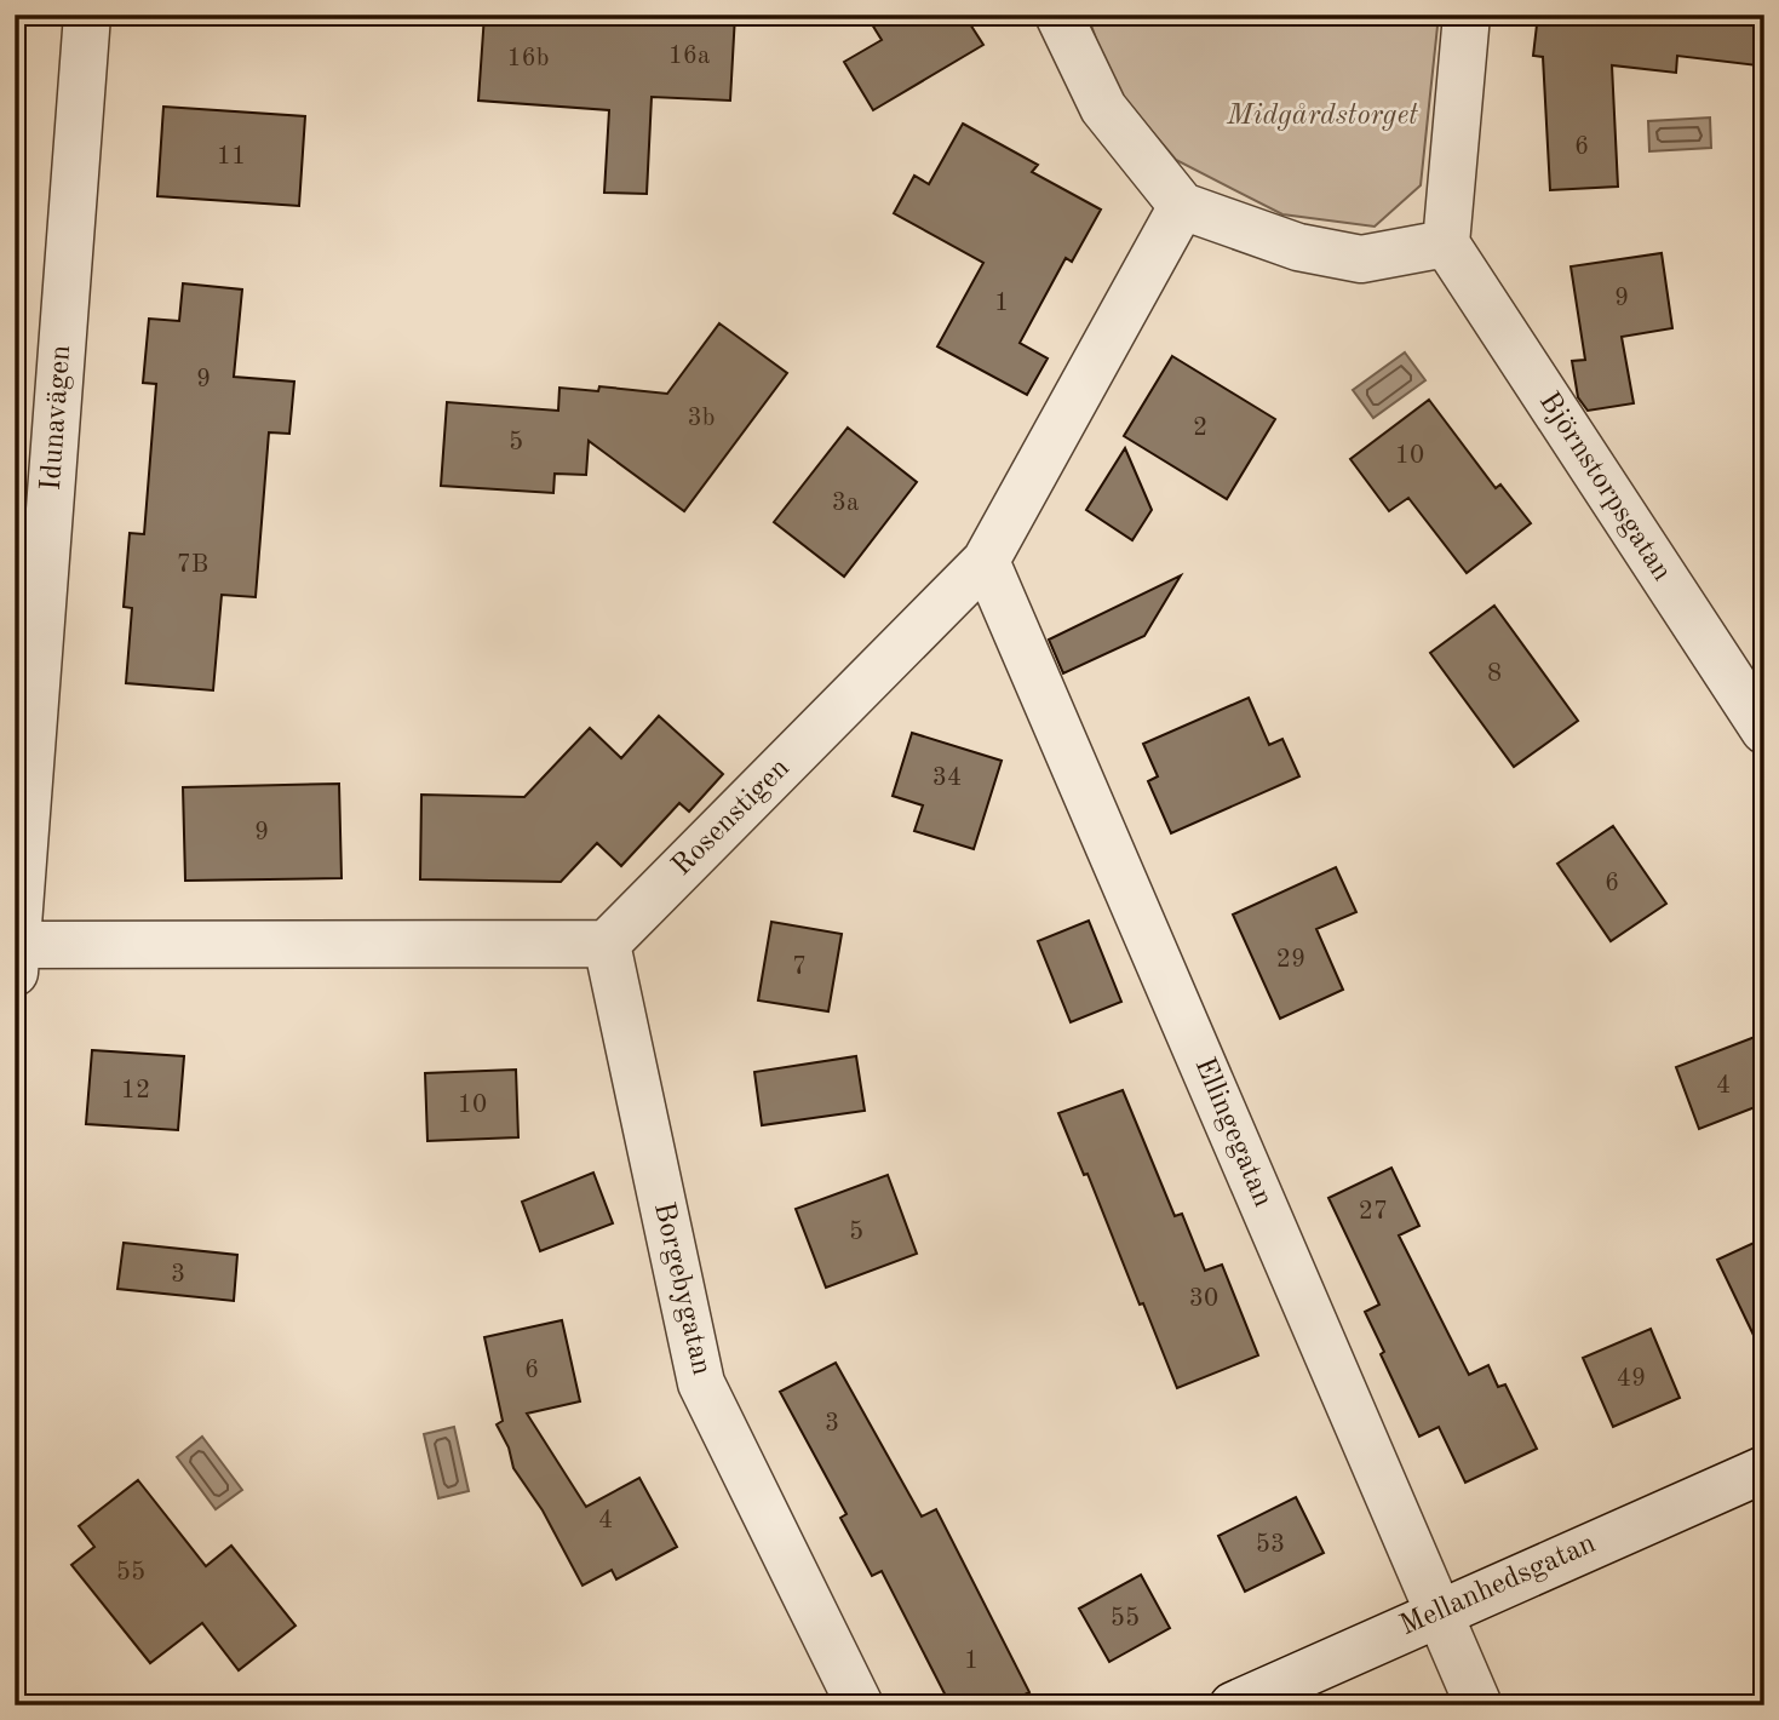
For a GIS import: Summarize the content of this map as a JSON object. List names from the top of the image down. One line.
{"streets":{"street":["Idunavägen","Björnstorpsgatan","Rosenstigen","Ellingegatan","Borgebygatan","Mellanhedsgatan"]},"crossings":[["Rosenstigen","Ellingegatan"],["Rosenstigen","Borgebygatan"],["Ellingegatan","Mellanhedsgatan"]],"parks":["Midgårdstorget"],"house_numbers":["16a","16b","6","11","9","1","9","3b","2","5","10","3a","7B","8","34","9","6","29","7","4","12","10","27","5","3","30","6","49","3","4","53","55","55","1"]}
